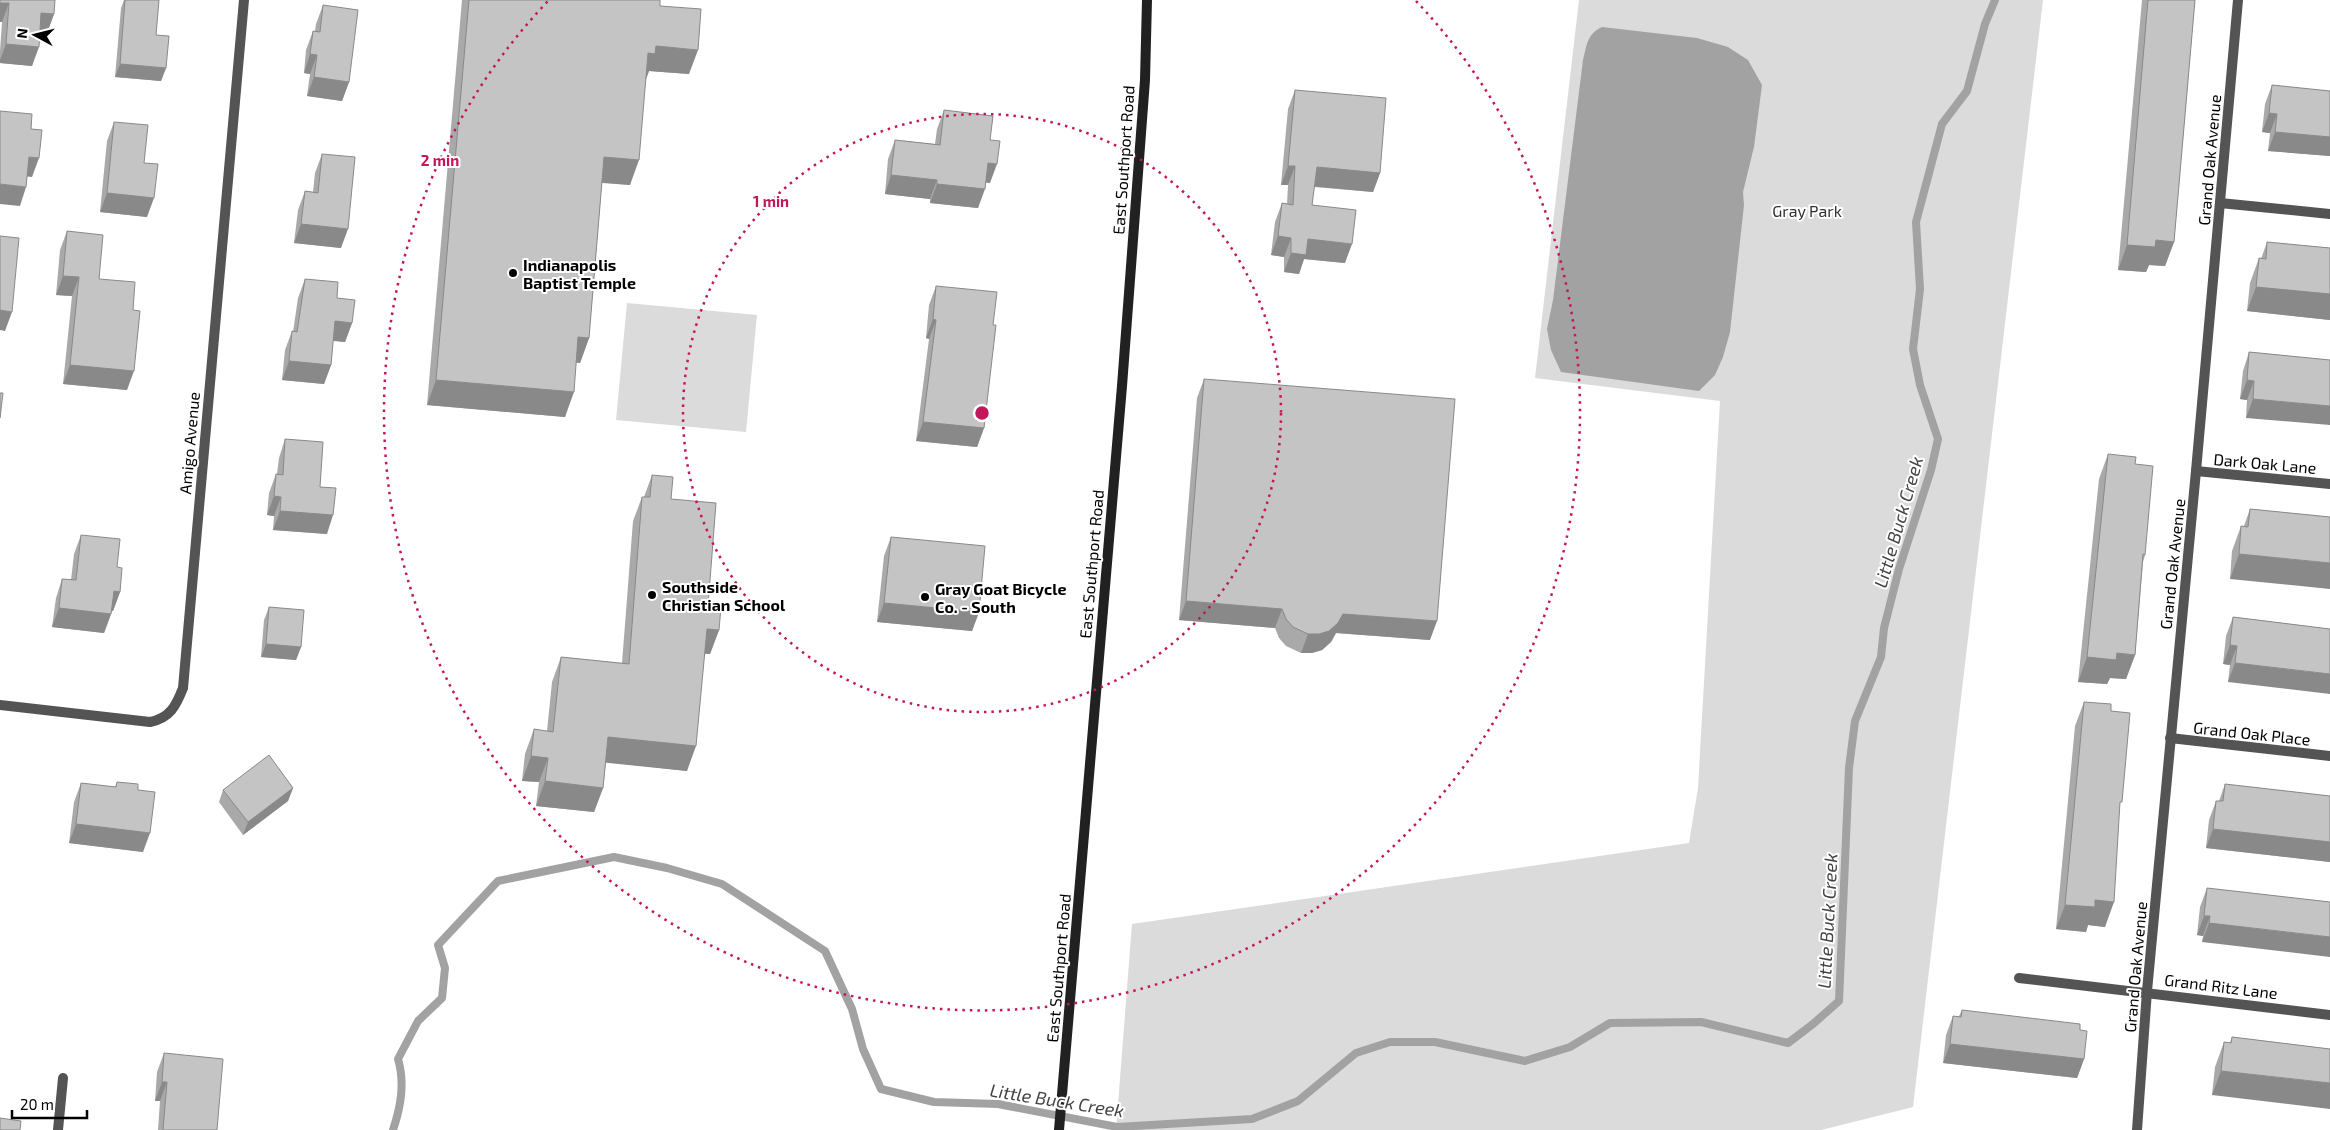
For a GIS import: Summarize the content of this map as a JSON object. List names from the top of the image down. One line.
{"streets":{"main road":["East Southport Road"],"street":["Grand Oak Avenue","Amigo Avenue","Dark Oak Lane","Grand Oak Place","Grand Ritz Lane"]},"crossings":[["Grand Oak Avenue","Dark Oak Lane"],["Grand Oak Avenue","Grand Oak Place"],["Grand Oak Avenue","Grand Ritz Lane"]],"water":["Little Buck Creek"],"parks":["Gray Park"],"places":["Indianapolis Baptist Temple","Southside Christian School","Gray Goat Bicycle Co. - South"],"scale_bar":"20 m","north":"left","rings":["2 min","1 min"]}
